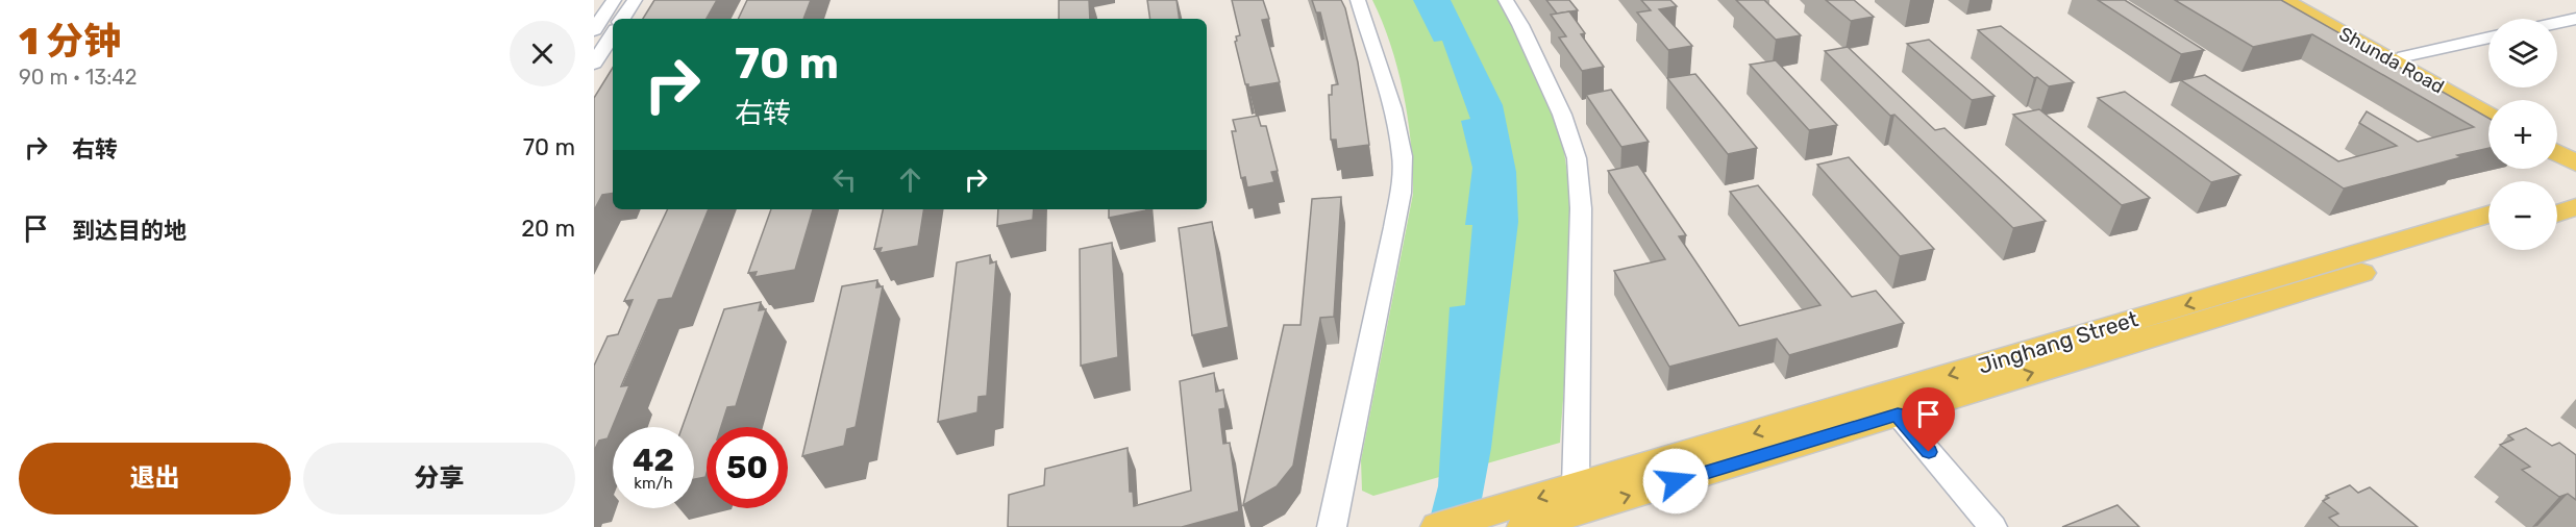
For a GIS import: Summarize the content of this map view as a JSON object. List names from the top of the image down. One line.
{"streets":{"main road":["Shunda Road","Jinghang Street"]},"page":{"heading":["1 分钟","90 m · 13:42"],"map_buttons":["+","−"],"turn":["70 m","右转"],"list":[{"name":"右转","value":"70 m"},{"name":"到达目的地","value":"20 m"}],"speed":"42 km/h","limit":"50","buttons":["退出","分享"]}}
